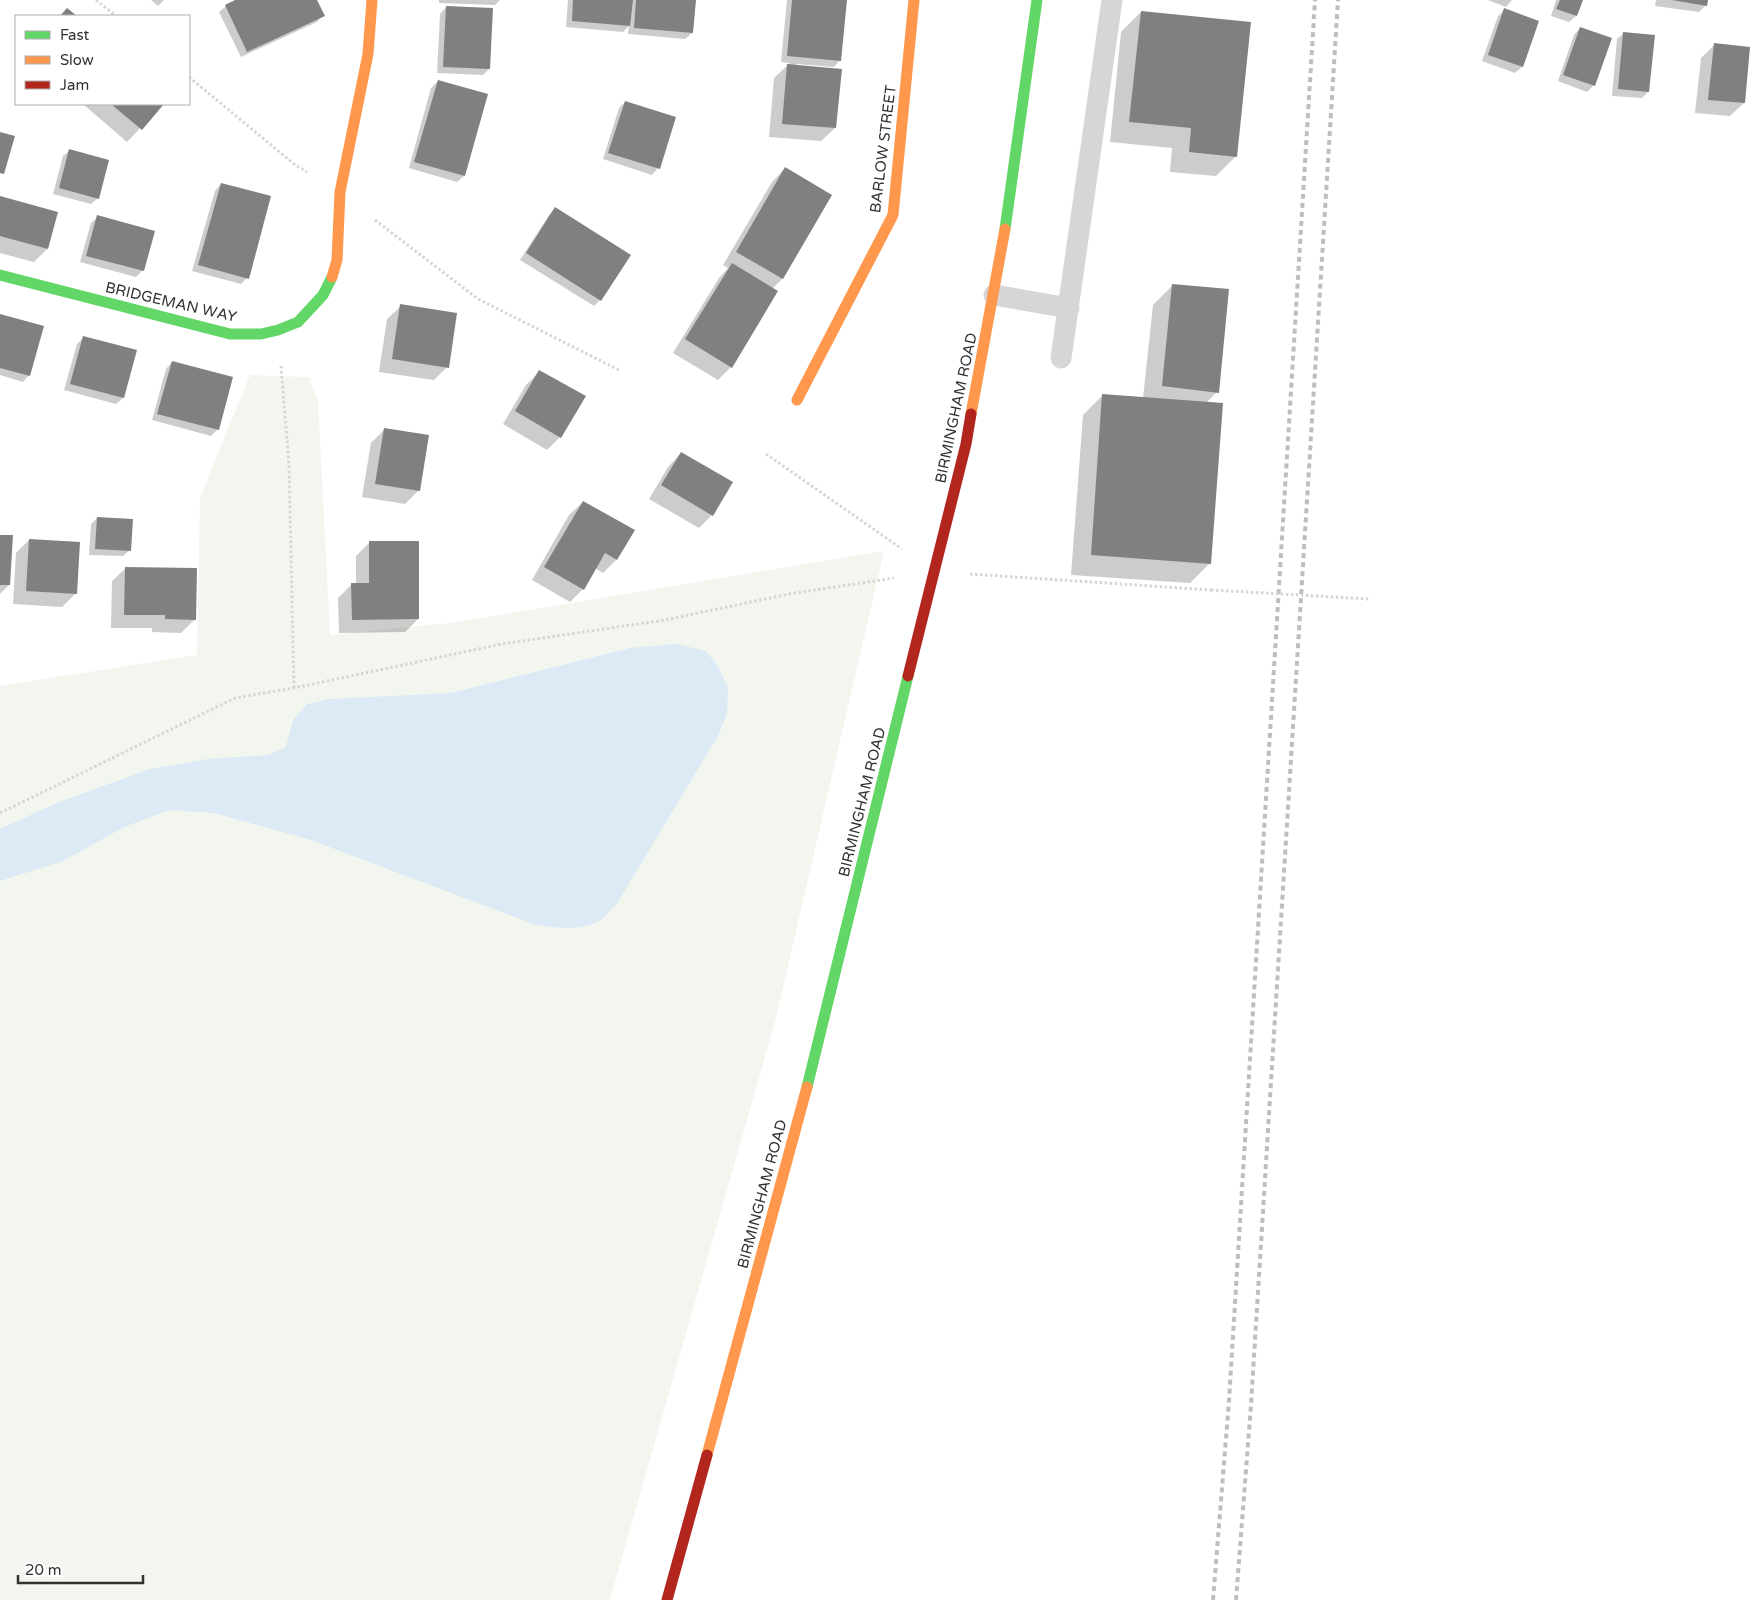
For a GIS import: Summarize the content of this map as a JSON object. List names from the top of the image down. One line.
{"streets":{"main road":["BARLOW STREET","BRIDGEMAN WAY","BIRMINGHAM ROAD"]},"legend":["Fast","Slow","Jam"],"scale_bar":"20 m"}
